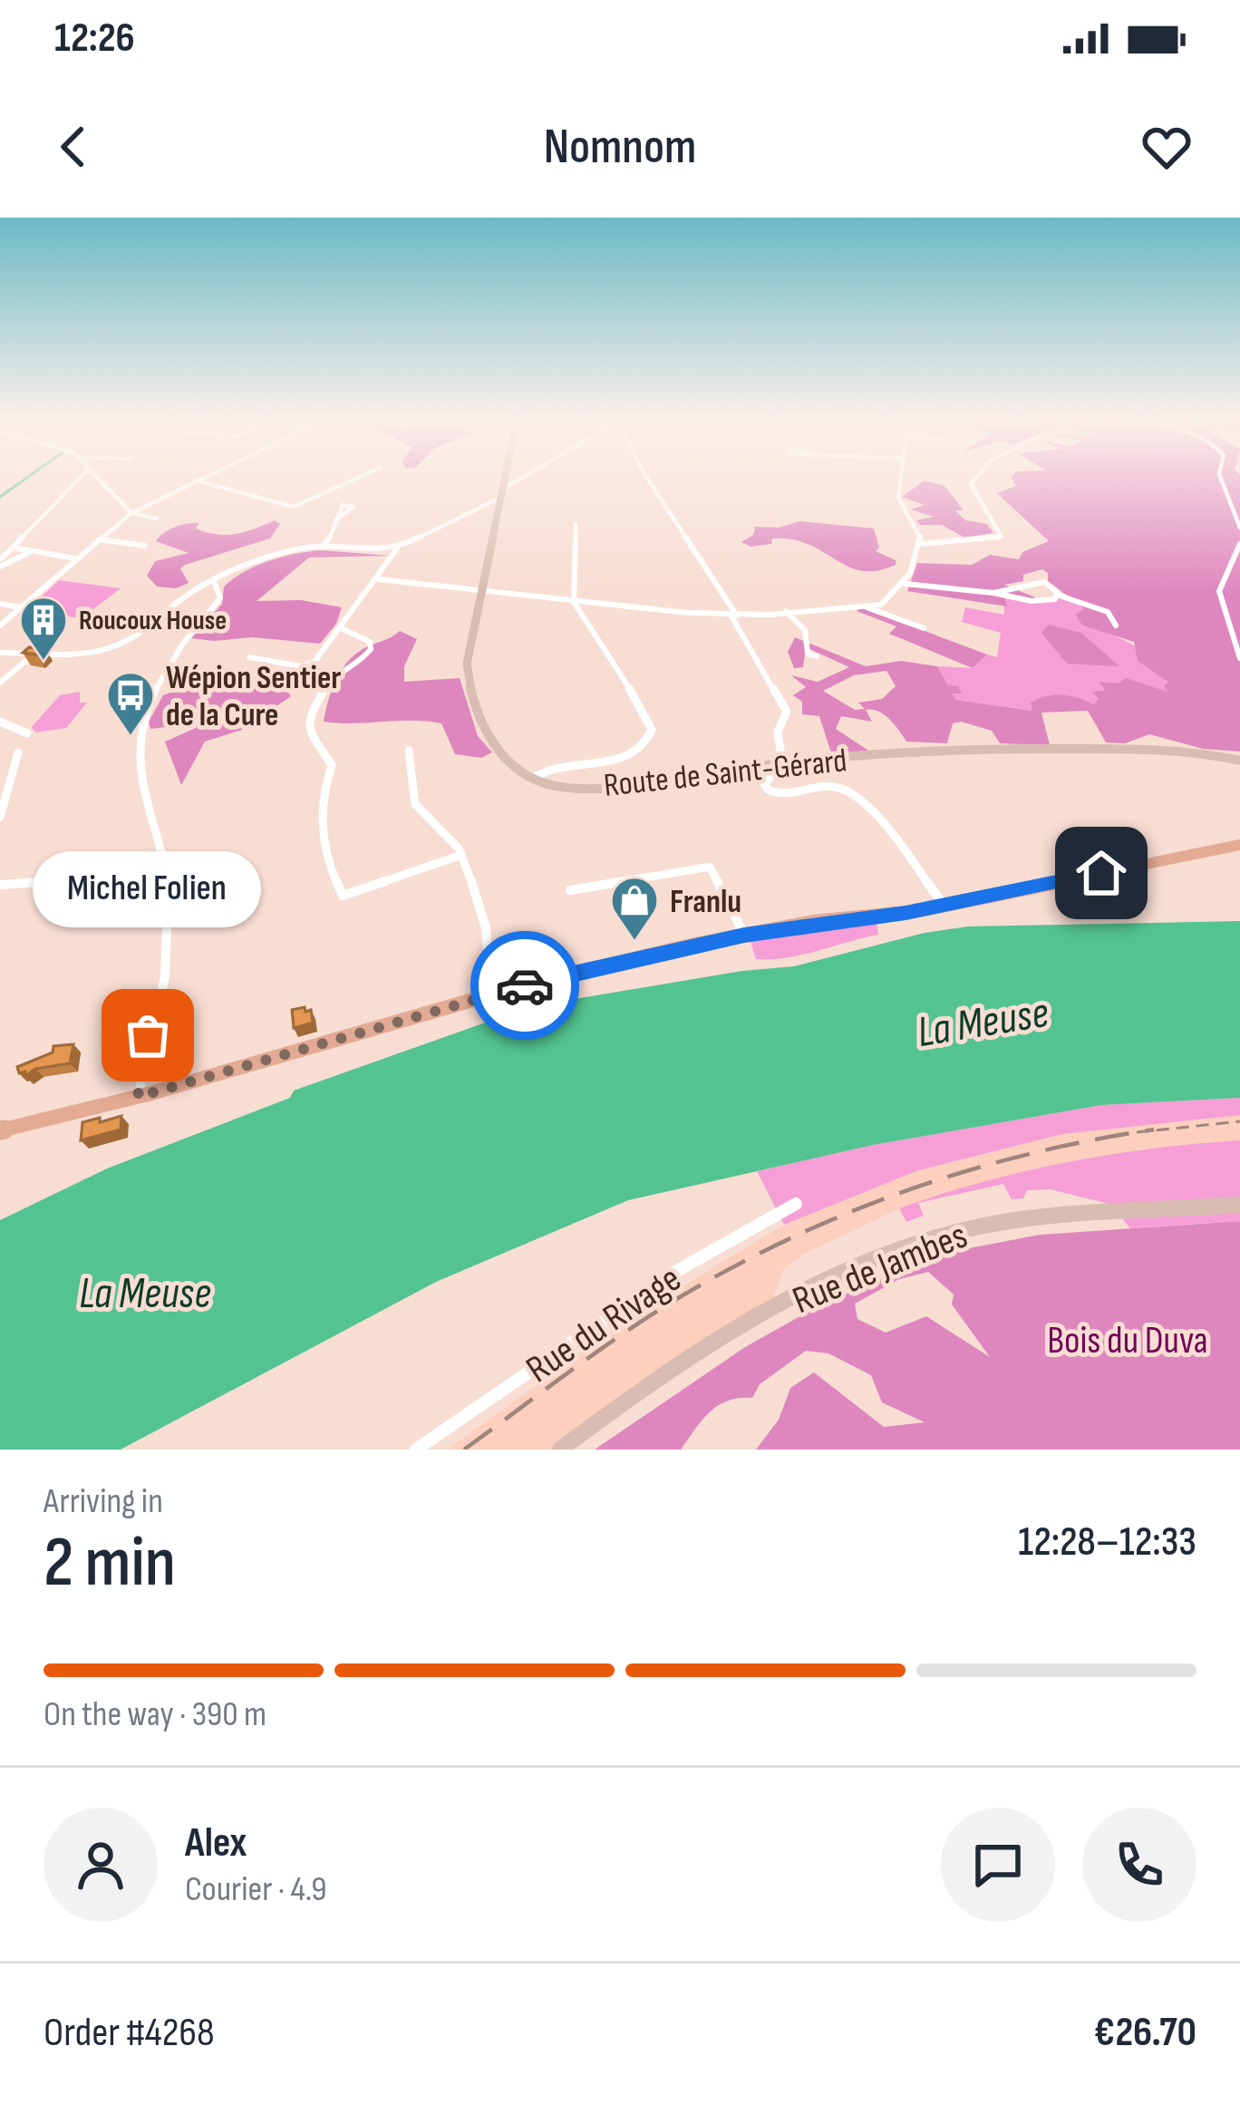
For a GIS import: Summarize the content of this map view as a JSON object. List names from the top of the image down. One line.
{"streets":{"main road":["Route de Saint-Gérard","Rue de Jambes"],"street":["Rue du Rivage"]},"water":["La Meuse"],"parks":["Bois du Duva"],"places":{"building":["Roucoux House"],"bus stop":["Wépion Sentier de la Cure"],"shop":["Franlu"],"other":["Michel Folien"]},"page":{"status":"12:26","header":"Nomnom","bubble":"Michel Folien","heading":["2 min","Arriving in","12:28–12:33"],"panel":["Alex","Courier · 4.9","Order #4268","€26.70"],"bar":"On the way · 390 m"}}
